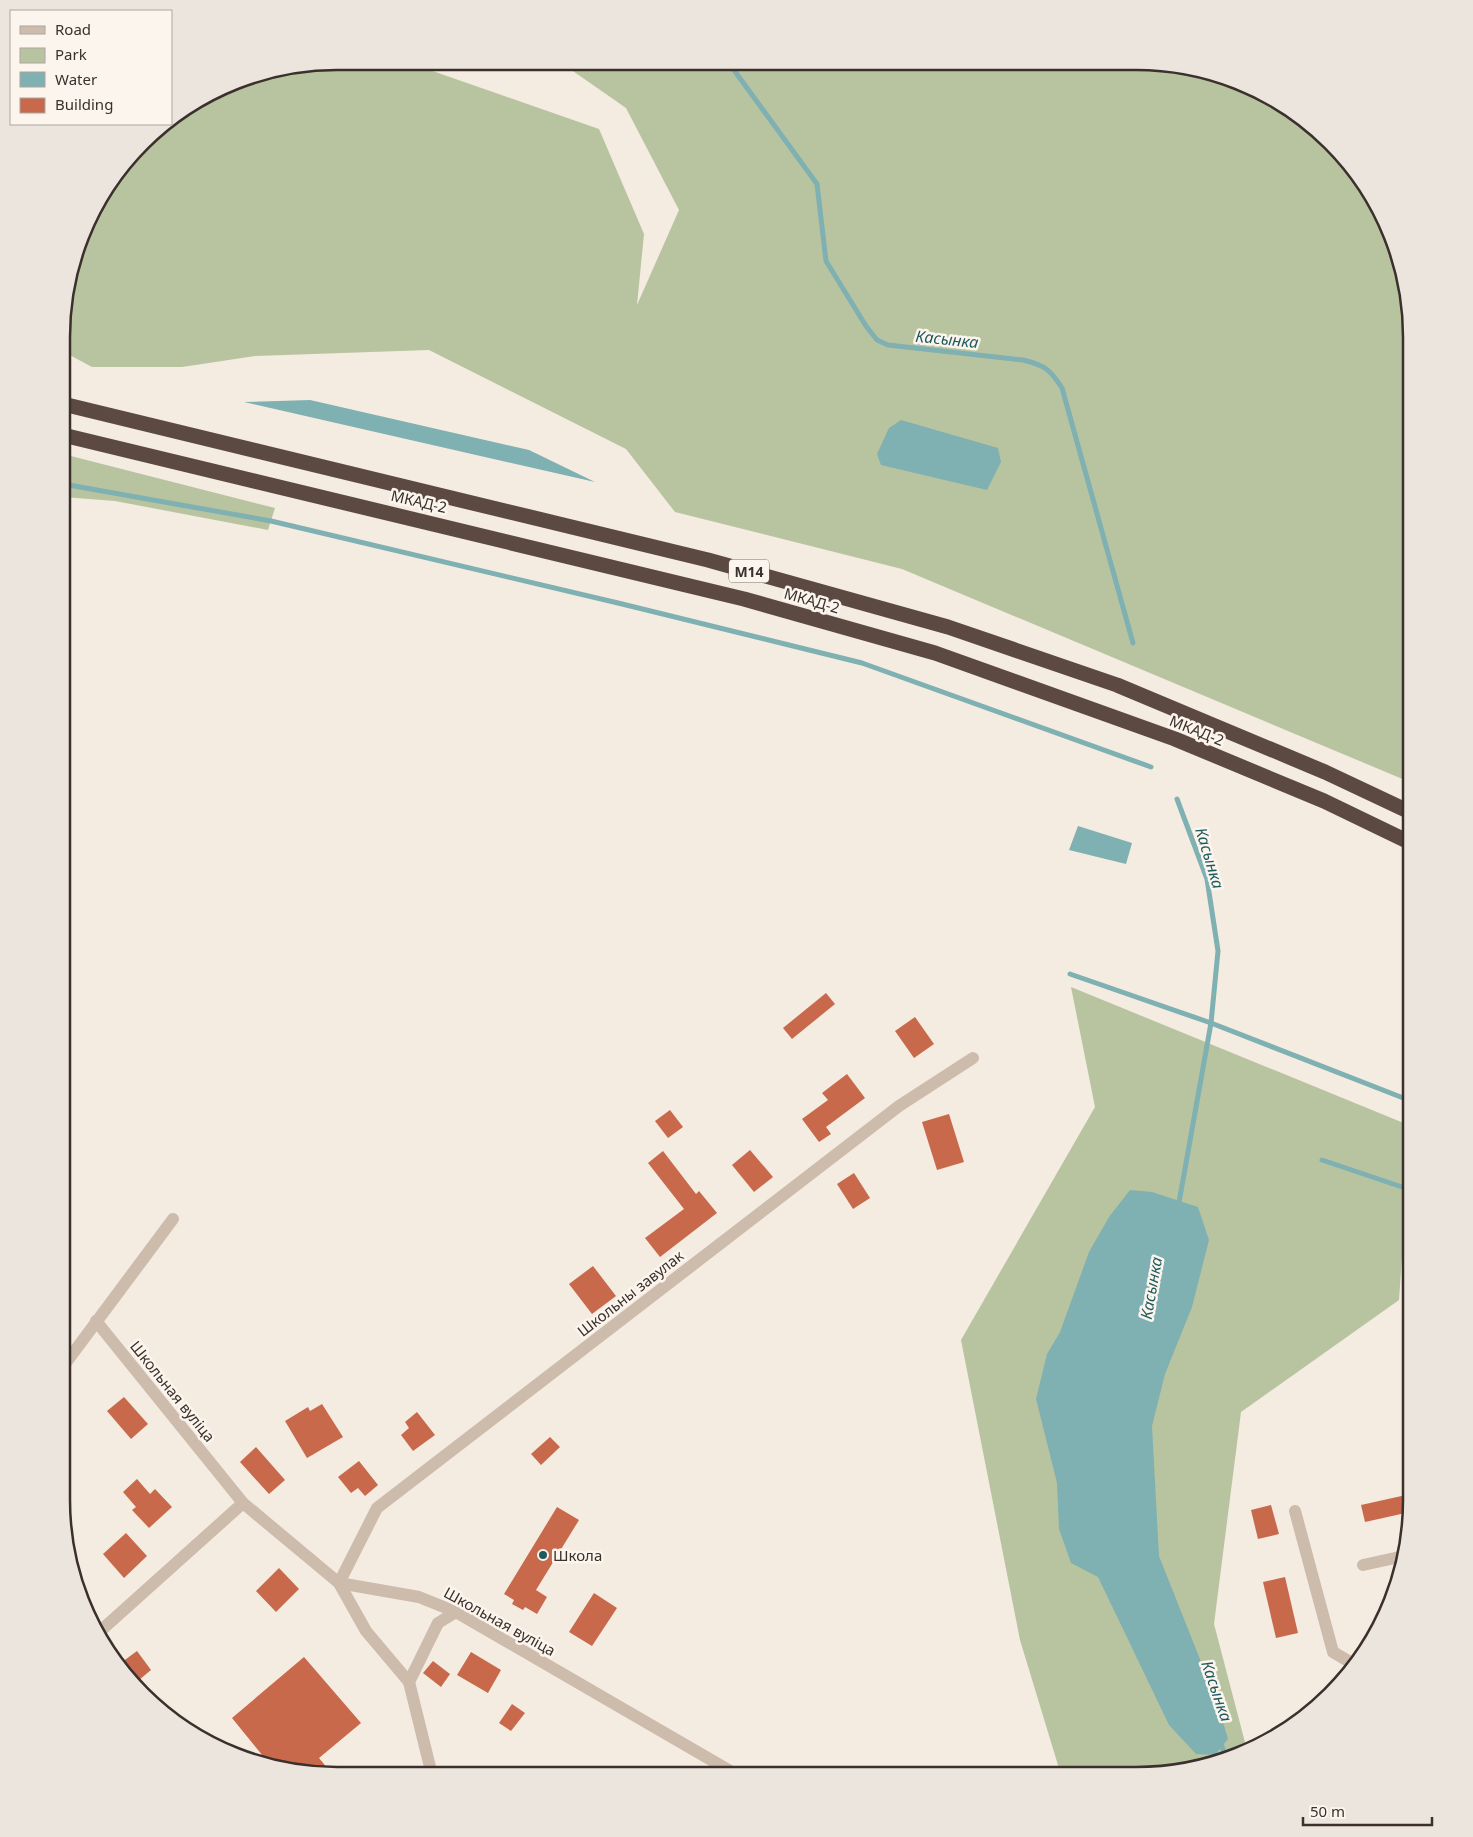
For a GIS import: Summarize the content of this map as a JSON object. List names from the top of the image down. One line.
{"streets":{"highway":["МКАД-2","М14"],"street":["Школьны завулак","Школьная вуліца"]},"crossings":[["Школьны завулак","Школьная вуліца"]],"water":["Касынка"],"places":["Школа"],"legend":["Road","Park","Water","Building"],"scale_bar":"50 m"}
